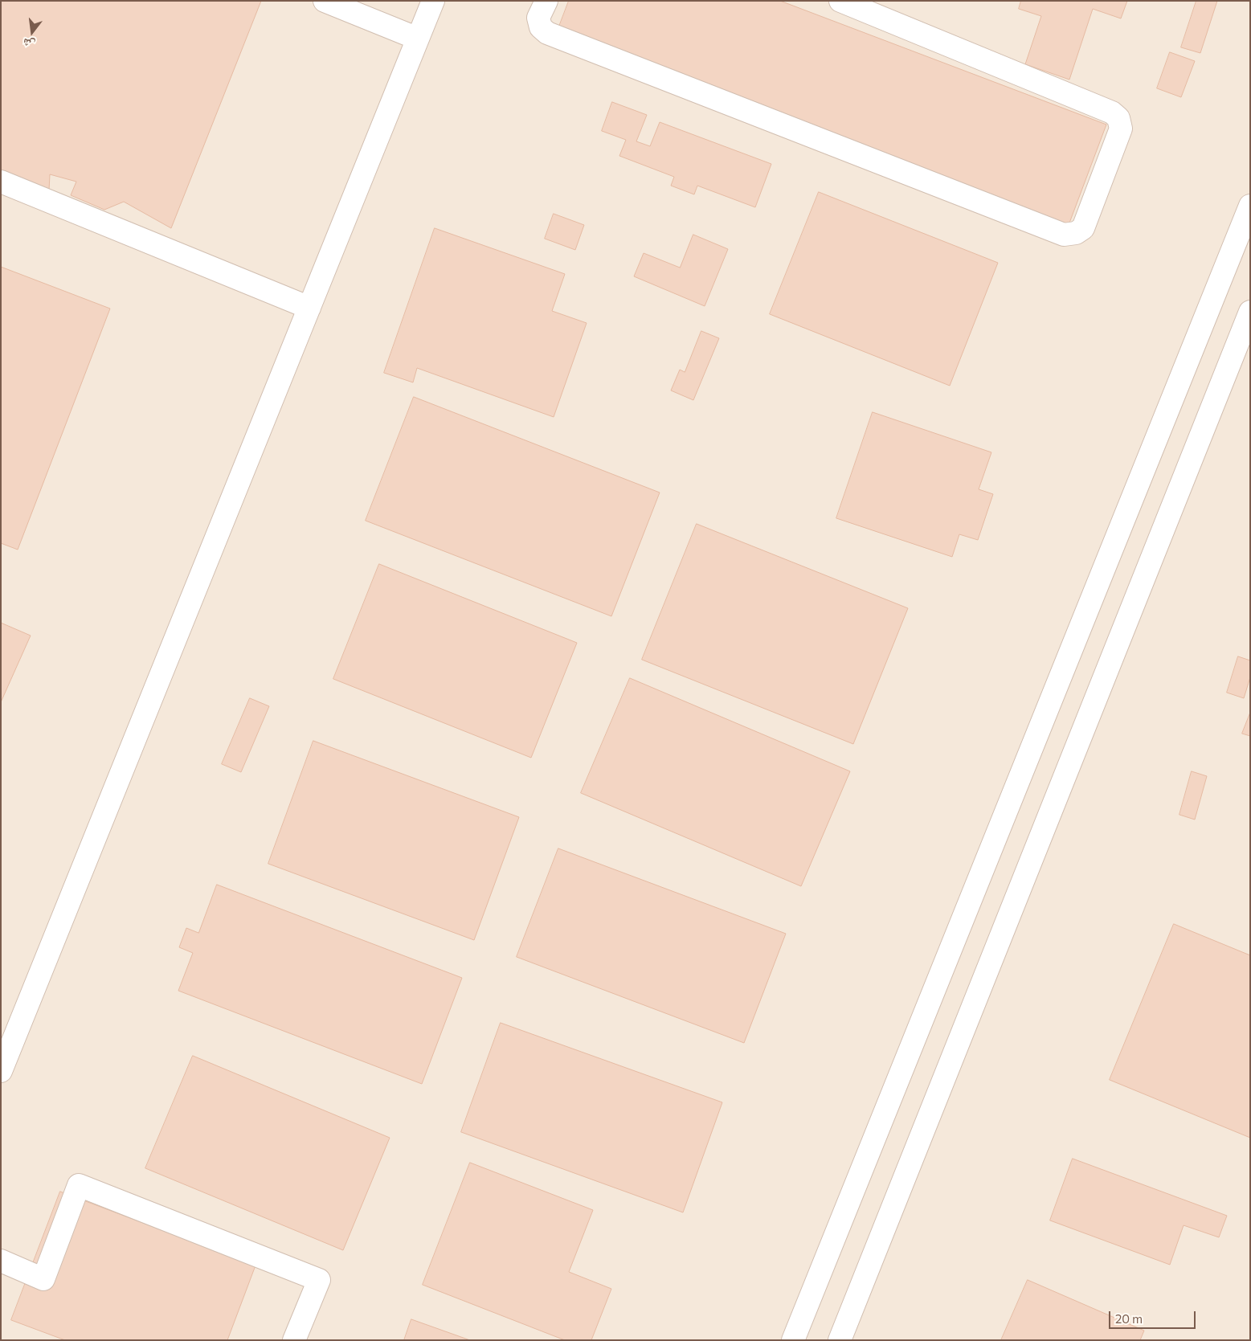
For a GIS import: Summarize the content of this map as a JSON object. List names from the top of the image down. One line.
{"scale_bar":"20 m","north":"bottom"}
